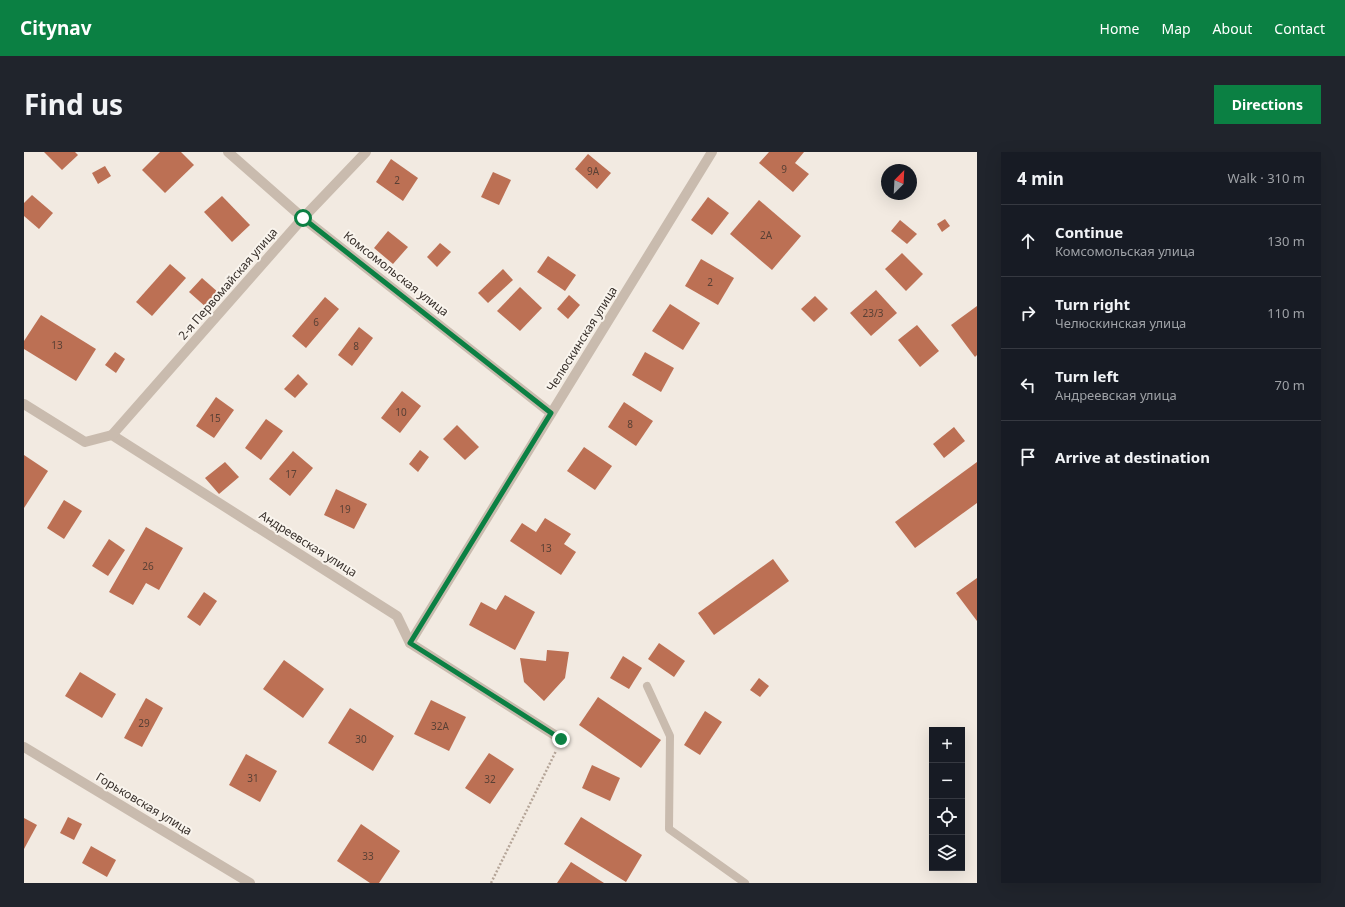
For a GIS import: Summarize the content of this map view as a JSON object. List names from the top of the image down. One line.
{"streets":{"street":["Комсомольская улица","2-я Первомайская улица","Челюскинская улица","Андреевская улица","Горьковская улица"]},"crossings":[["Комсомольская улица","2-я Первомайская улица"],["Комсомольская улица","Челюскинская улица"],["2-я Первомайская улица","Андреевская улица"],["Челюскинская улица","Андреевская улица"]],"house_numbers":["9","9А","2","2А","2","23/3","6","13","8","10","15","8","17","19","13","26","29","32А","30","31","32","33"],"north":"top right","page":{"header":"Citynav","nav":["Home","Map","About","Contact"],"title":"Find us","buttons":"Directions","heading":["4 min","Walk · 310 m"],"list":[["Continue","Комсомольская улица","130 m"],["Turn right","Челюскинская улица","110 m"],["Turn left","Андреевская улица","70 m"],"Arrive at destination"],"map_buttons":["+","−"]}}
